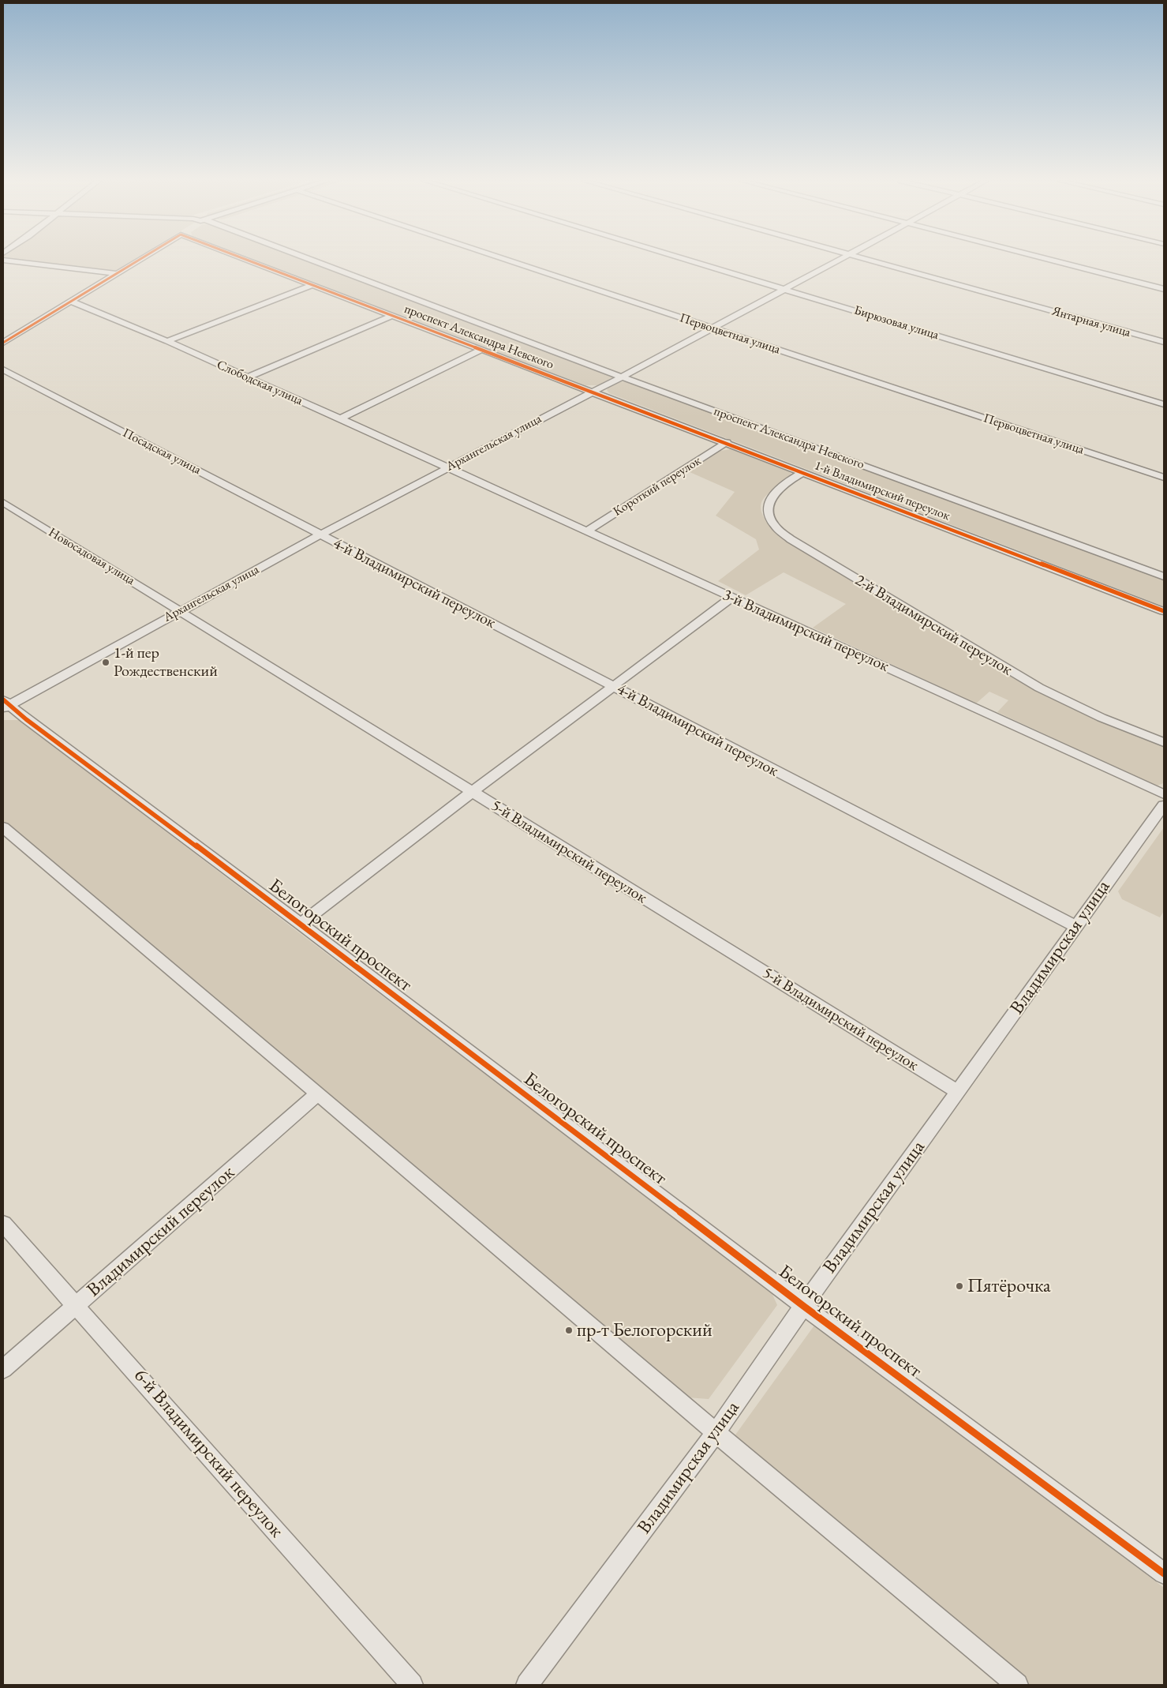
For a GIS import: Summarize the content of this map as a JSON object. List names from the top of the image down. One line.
{"streets":{"street":["Янтарная улица","Бирюзовая улица","Первоцветная улица","проспект Александра Невского","Слободская улица","Архангельская улица","Посадская улица","Короткий переулок","1-й Владимирский переулок","Новосадовая улица","4-й Владимирский переулок","2-й Владимирский переулок","3-й Владимирский переулок","5-й Владимирский переулок","Белогорский проспект","Владимирская улица","Владимирский переулок","6-й Владимирский переулок"]},"crossings":[["Бирюзовая улица","Архангельская улица"],["Первоцветная улица","Архангельская улица"],["проспект Александра Невского","Архангельская улица"],["проспект Александра Невского","1-й Владимирский переулок"],["Слободская улица","Архангельская улица"],["Слободская улица","3-й Владимирский переулок"],["Архангельская улица","Посадская улица"],["Архангельская улица","1-й Владимирский переулок"],["Архангельская улица","Новосадовая улица"],["Архангельская улица","4-й Владимирский переулок"],["Архангельская улица","3-й Владимирский переулок"],["Архангельская улица","5-й Владимирский переулок"],["Архангельская улица","Белогорский проспект"],["Посадская улица","4-й Владимирский переулок"],["Короткий переулок","1-й Владимирский переулок"],["Короткий переулок","3-й Владимирский переулок"],["1-й Владимирский переулок","2-й Владимирский переулок"],["Новосадовая улица","5-й Владимирский переулок"],["4-й Владимирский переулок","Владимирская улица"],["5-й Владимирский переулок","Владимирская улица"],["Белогорский проспект","Владимирская улица"],["Владимирский переулок","6-й Владимирский переулок"]],"places":["1-й пер Рождественский","Пятёрочка","пр-т Белогорский"]}
